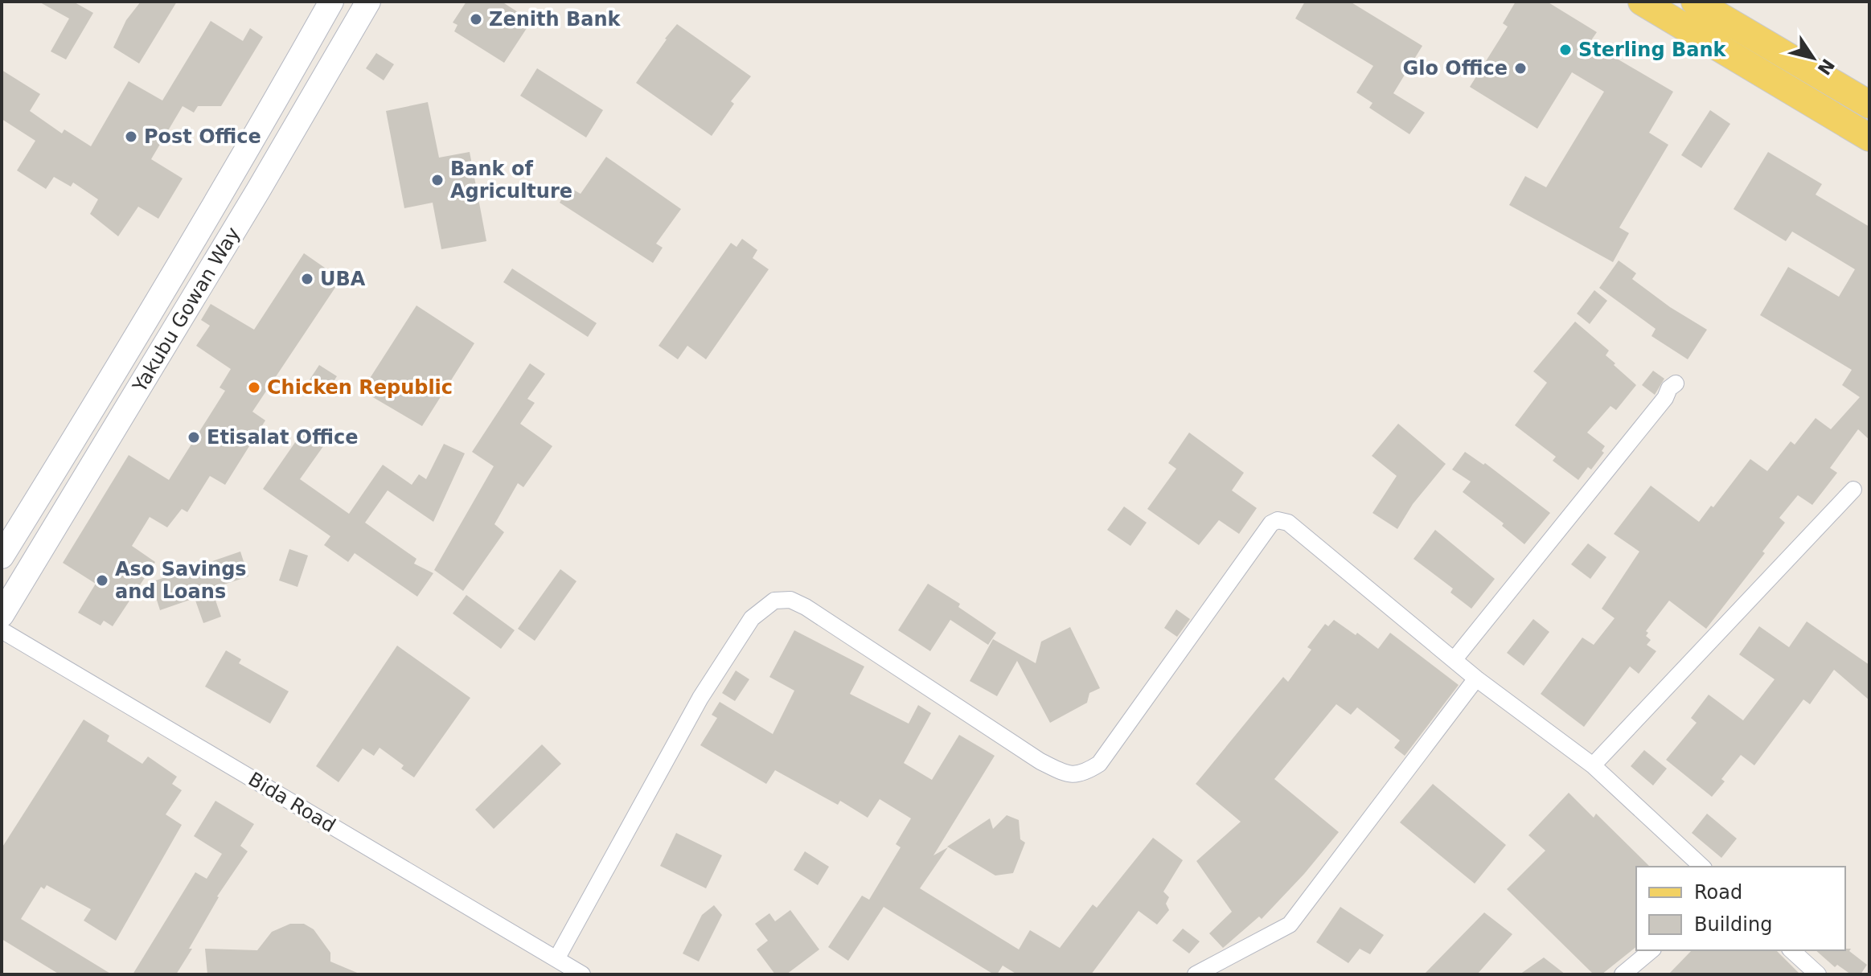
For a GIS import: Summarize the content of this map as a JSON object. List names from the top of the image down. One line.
{"streets":{"street":["Yakubu Gowan Way","Bida Road"]},"places":["Zenith Bank","Sterling Bank","Glo Office","Post Office","Bank of Agriculture","UBA","Chicken Republic","Etisalat Office","Aso Savings and Loans"],"legend":["Road","Building"],"north":"bottom right"}
